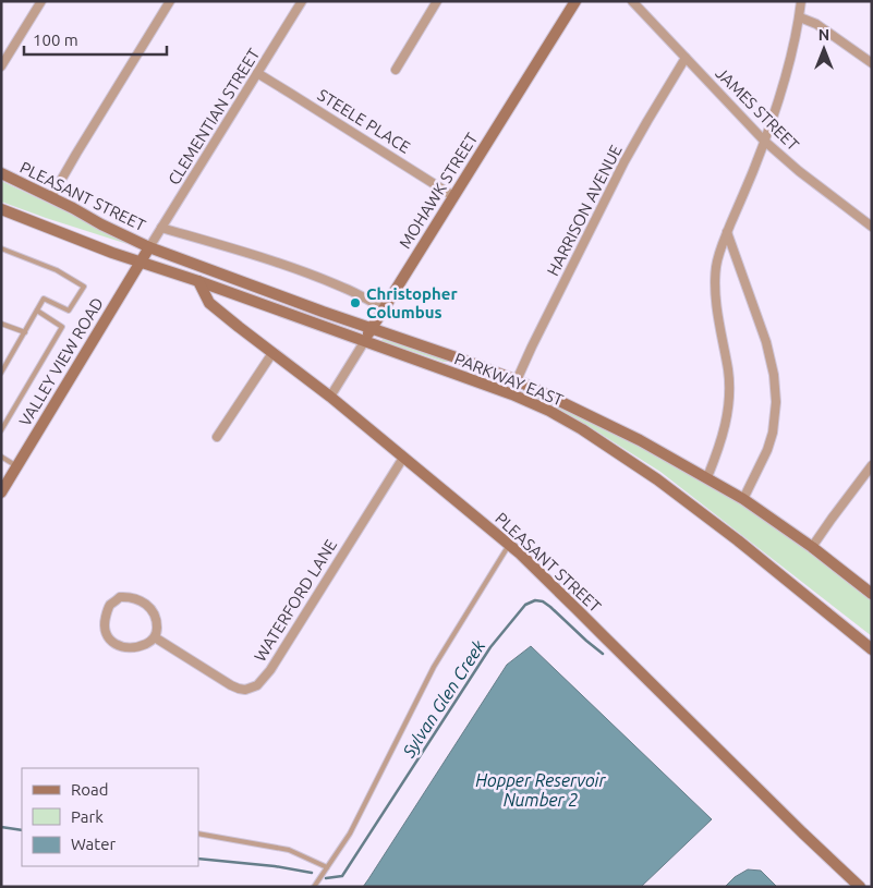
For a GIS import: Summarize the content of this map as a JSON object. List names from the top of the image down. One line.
{"streets":{"street":["JAMES STREET","CLEMENTIAN STREET","STEELE PLACE","MOHAWK STREET","PLEASANT STREET","HARRISON AVENUE","VALLEY VIEW ROAD","PARKWAY EAST","WATERFORD LANE"]},"crossings":[["JAMES STREET","HARRISON AVENUE"],["CLEMENTIAN STREET","STEELE PLACE"],["CLEMENTIAN STREET","PLEASANT STREET"],["CLEMENTIAN STREET","VALLEY VIEW ROAD"],["CLEMENTIAN STREET","PARKWAY EAST"],["STEELE PLACE","MOHAWK STREET"],["MOHAWK STREET","PLEASANT STREET"],["MOHAWK STREET","PARKWAY EAST"],["PLEASANT STREET","VALLEY VIEW ROAD"],["PLEASANT STREET","PARKWAY EAST"],["PLEASANT STREET","WATERFORD LANE"],["HARRISON AVENUE","PARKWAY EAST"],["VALLEY VIEW ROAD","PARKWAY EAST"]],"water":["Sylvan Glen Creek","Hopper Reservoir Number 2"],"places":["Christopher Columbus"],"legend":["Road","Park","Water"],"scale_bar":"100 m","north":"top"}
